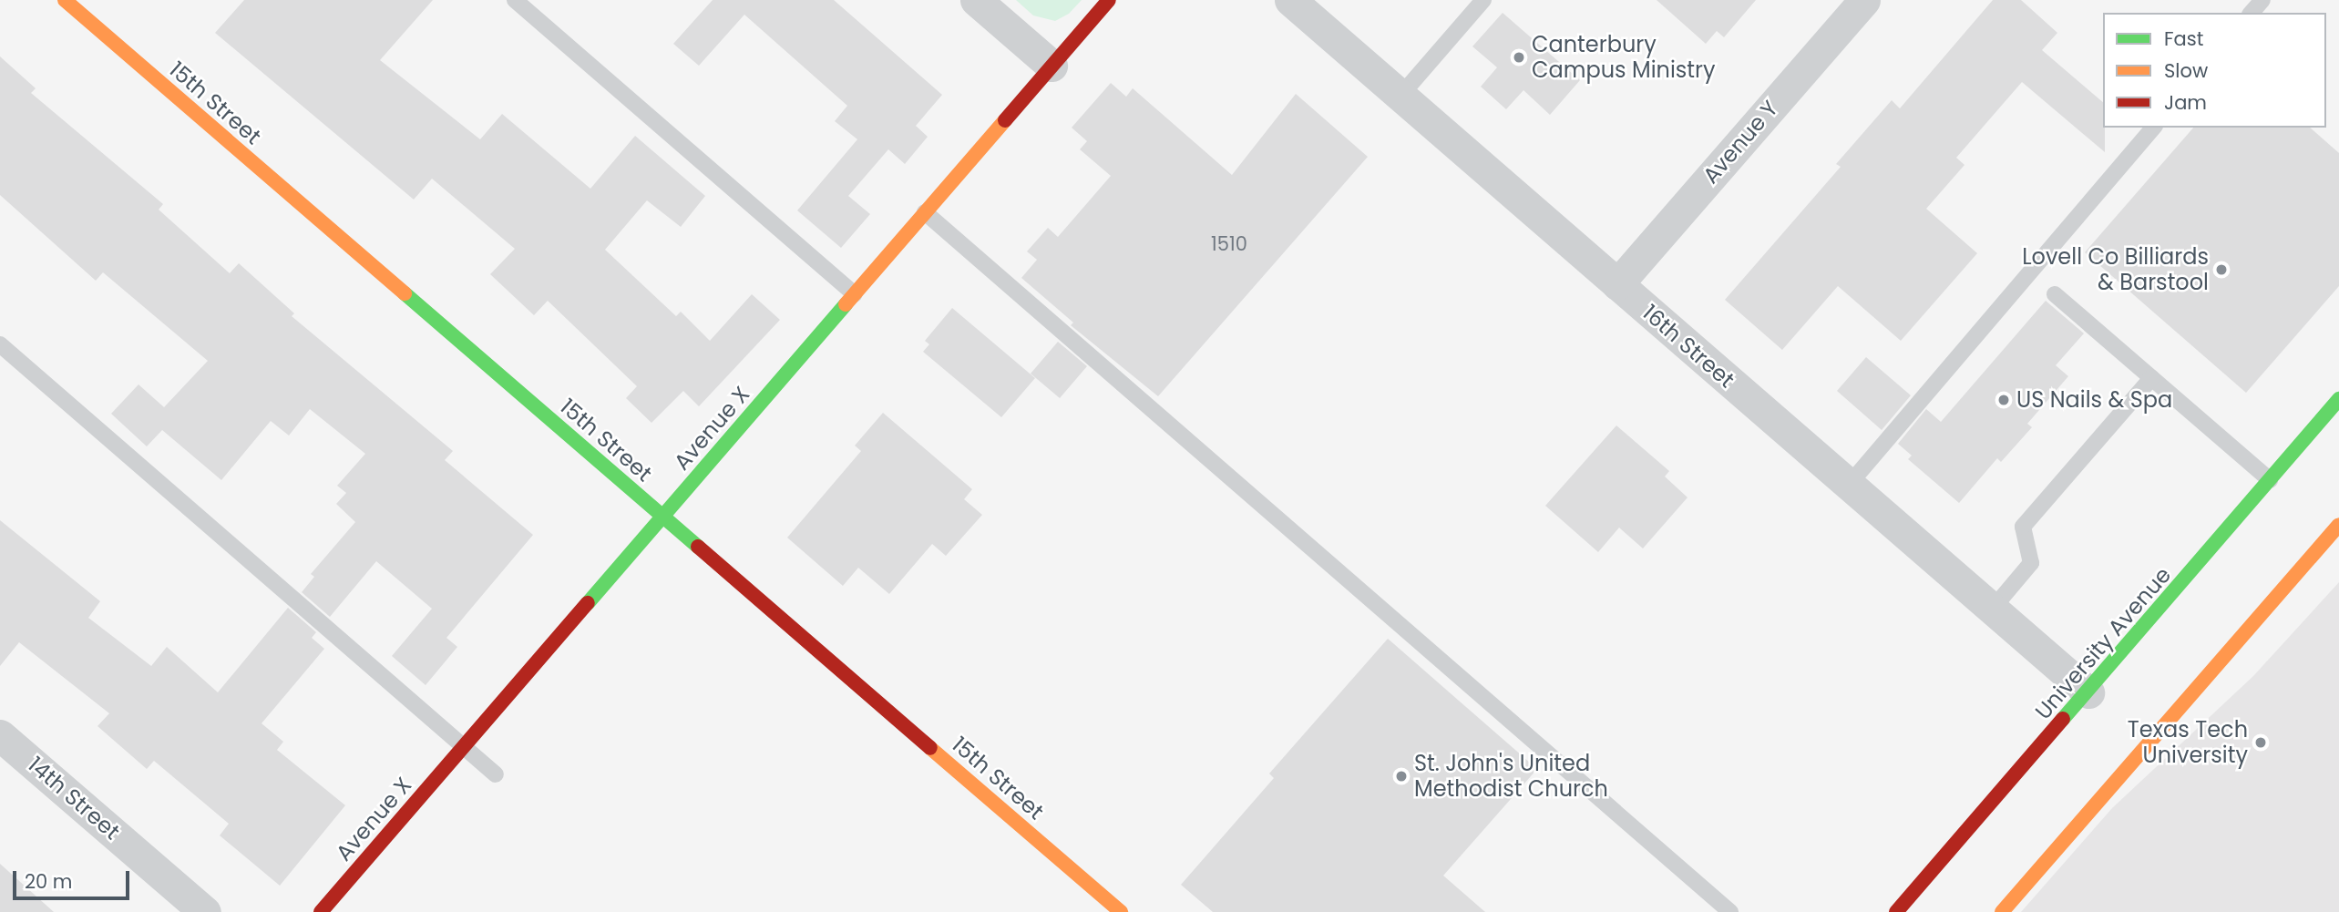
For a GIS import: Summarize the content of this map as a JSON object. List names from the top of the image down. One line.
{"streets":{"street":["15th Street","Avenue Y","16th Street","Avenue X","University Avenue","14th Street"]},"crossings":[["15th Street","Avenue X"],["Avenue Y","16th Street"],["16th Street","University Avenue"]],"places":["Canterbury Campus Ministry","Lovell Co Billiards & Barstool","US Nails & Spa","Texas Tech University","St. John's United Methodist Church"],"house_numbers":["1510"],"legend":["Fast","Slow","Jam"],"scale_bar":"20 m"}
